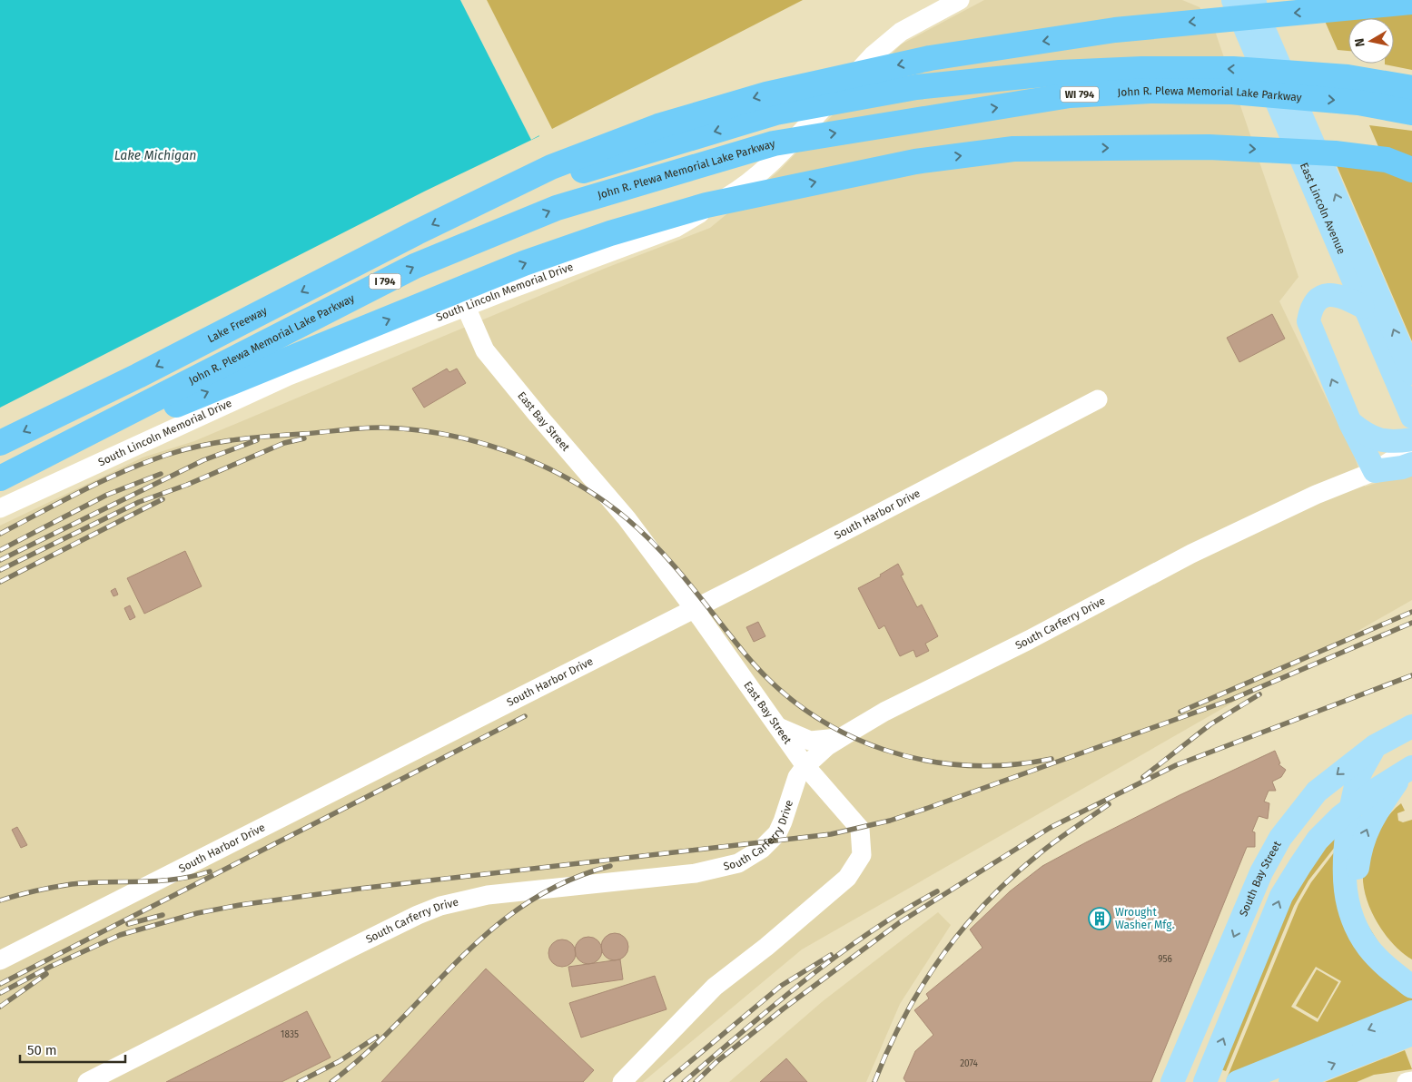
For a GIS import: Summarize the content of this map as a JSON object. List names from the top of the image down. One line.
{"streets":{"highway":["WI 794","John R. Plewa Memorial Lake Parkway","I 794","Lake Freeway"],"main road":["East Lincoln Avenue","South Carferry Drive","South Bay Street"],"street":["South Lincoln Memorial Drive","East Bay Street","South Harbor Drive"]},"crossings":[["John R. Plewa Memorial Lake Parkway","Lake Freeway"],["South Lincoln Memorial Drive","East Bay Street"],["East Bay Street","South Harbor Drive"],["East Bay Street","South Carferry Drive"]],"water":["Lake Michigan"],"places":{"building":["Wrought Washer Mfg."]},"house_numbers":["956","1835","2074"],"scale_bar":"50 m","north":"left"}
